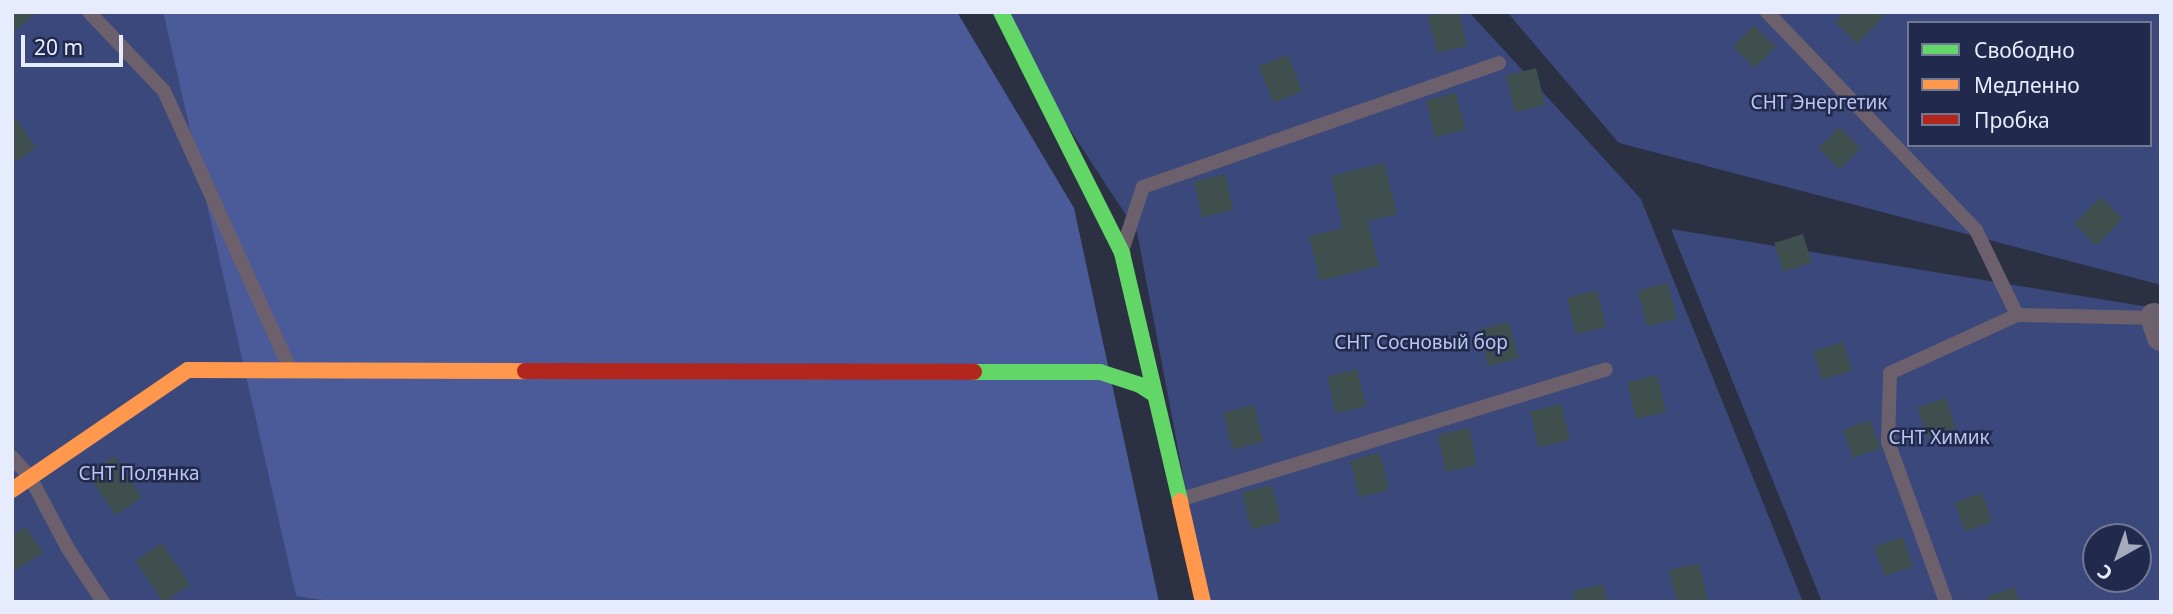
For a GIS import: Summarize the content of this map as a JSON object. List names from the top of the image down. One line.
{"parks":["СНТ Энергетик","СНТ Сосновый бор","СНТ Химик","СНТ Полянка"],"legend":["Свободно","Медленно","Пробка"],"scale_bar":"20 m","north":"bottom left"}
